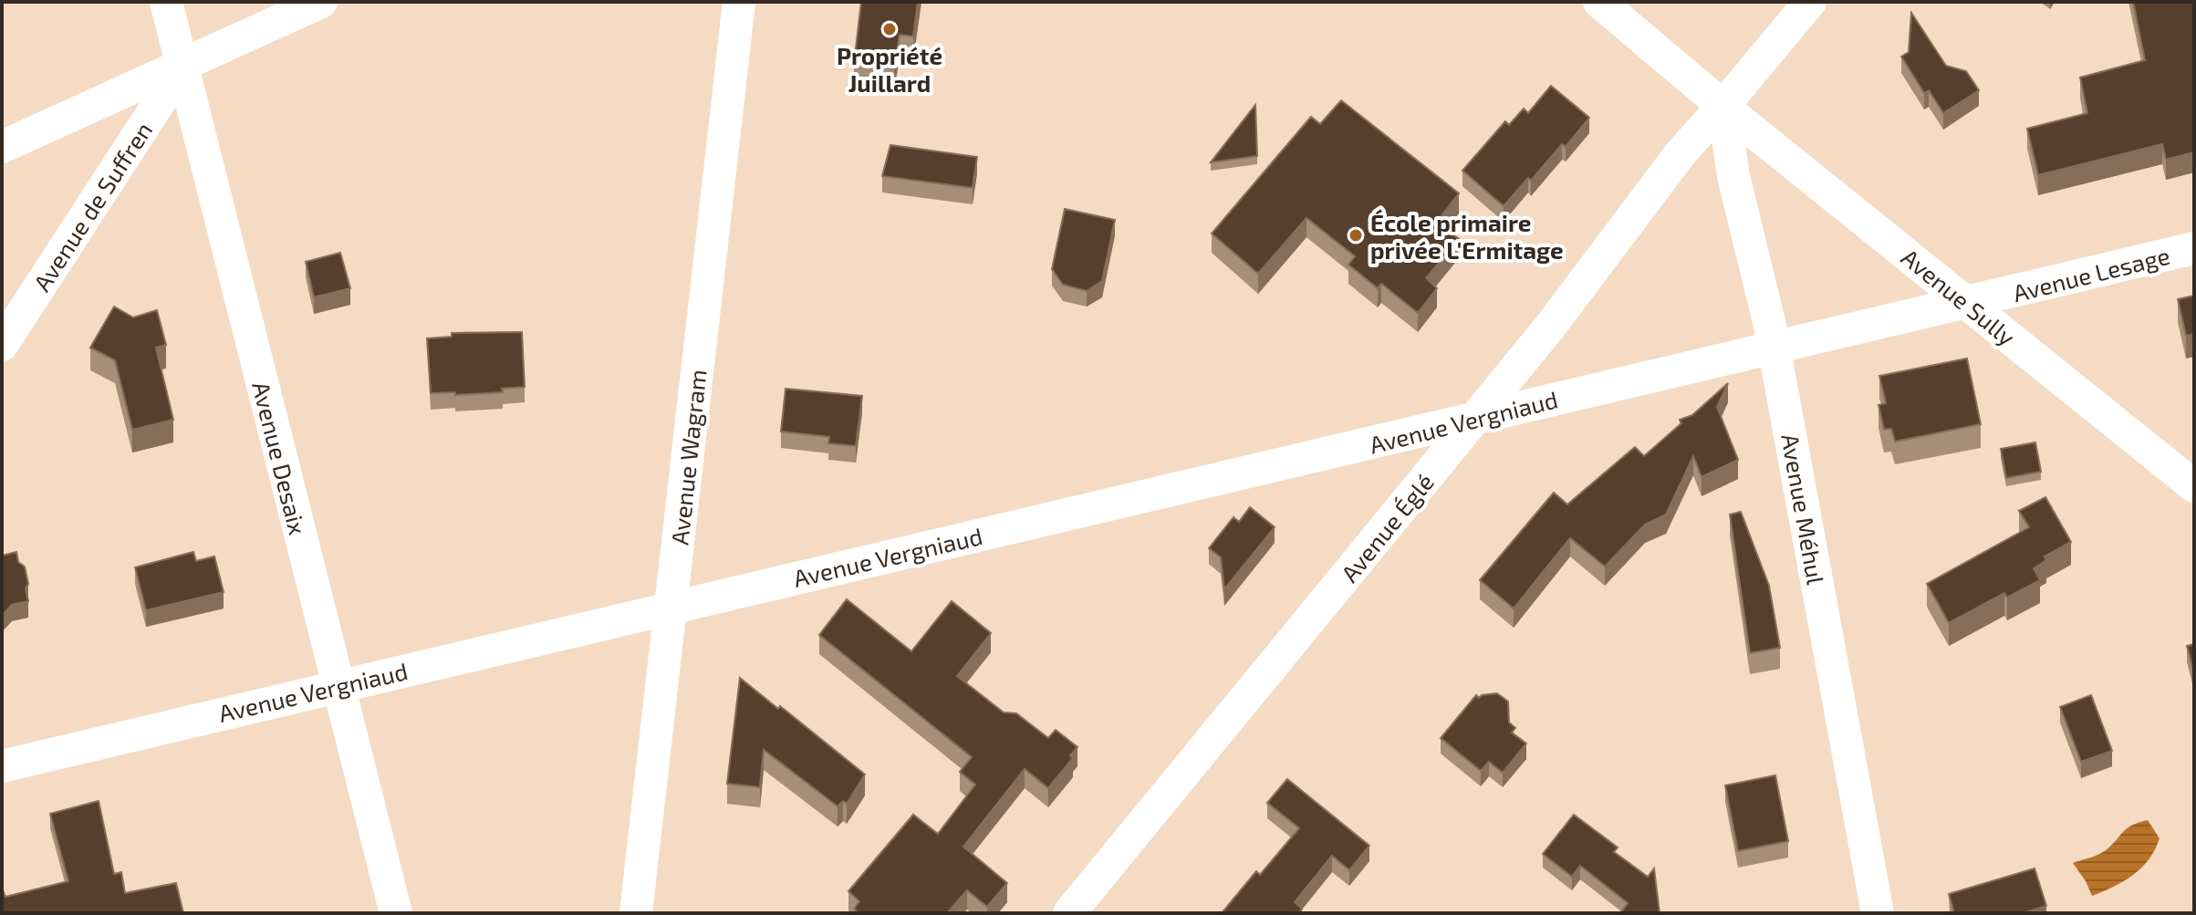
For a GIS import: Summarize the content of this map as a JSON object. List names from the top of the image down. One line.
{"streets":{"street":["Avenue de Suffren","Avenue Lesage","Avenue Sully","Avenue Vergniaud","Avenue Wagram","Avenue Desaix","Avenue Méhul","Avenue Églé"]},"crossings":[["Avenue de Suffren","Avenue Desaix"],["Avenue Lesage","Avenue Sully"],["Avenue Lesage","Avenue Vergniaud"],["Avenue Lesage","Avenue Méhul"],["Avenue Sully","Avenue Méhul"],["Avenue Sully","Avenue Églé"],["Avenue Vergniaud","Avenue Wagram"],["Avenue Vergniaud","Avenue Desaix"],["Avenue Vergniaud","Avenue Méhul"],["Avenue Vergniaud","Avenue Églé"],["Avenue Méhul","Avenue Églé"]],"places":["Propriété Juillard","École primaire privée L'Ermitage"]}
